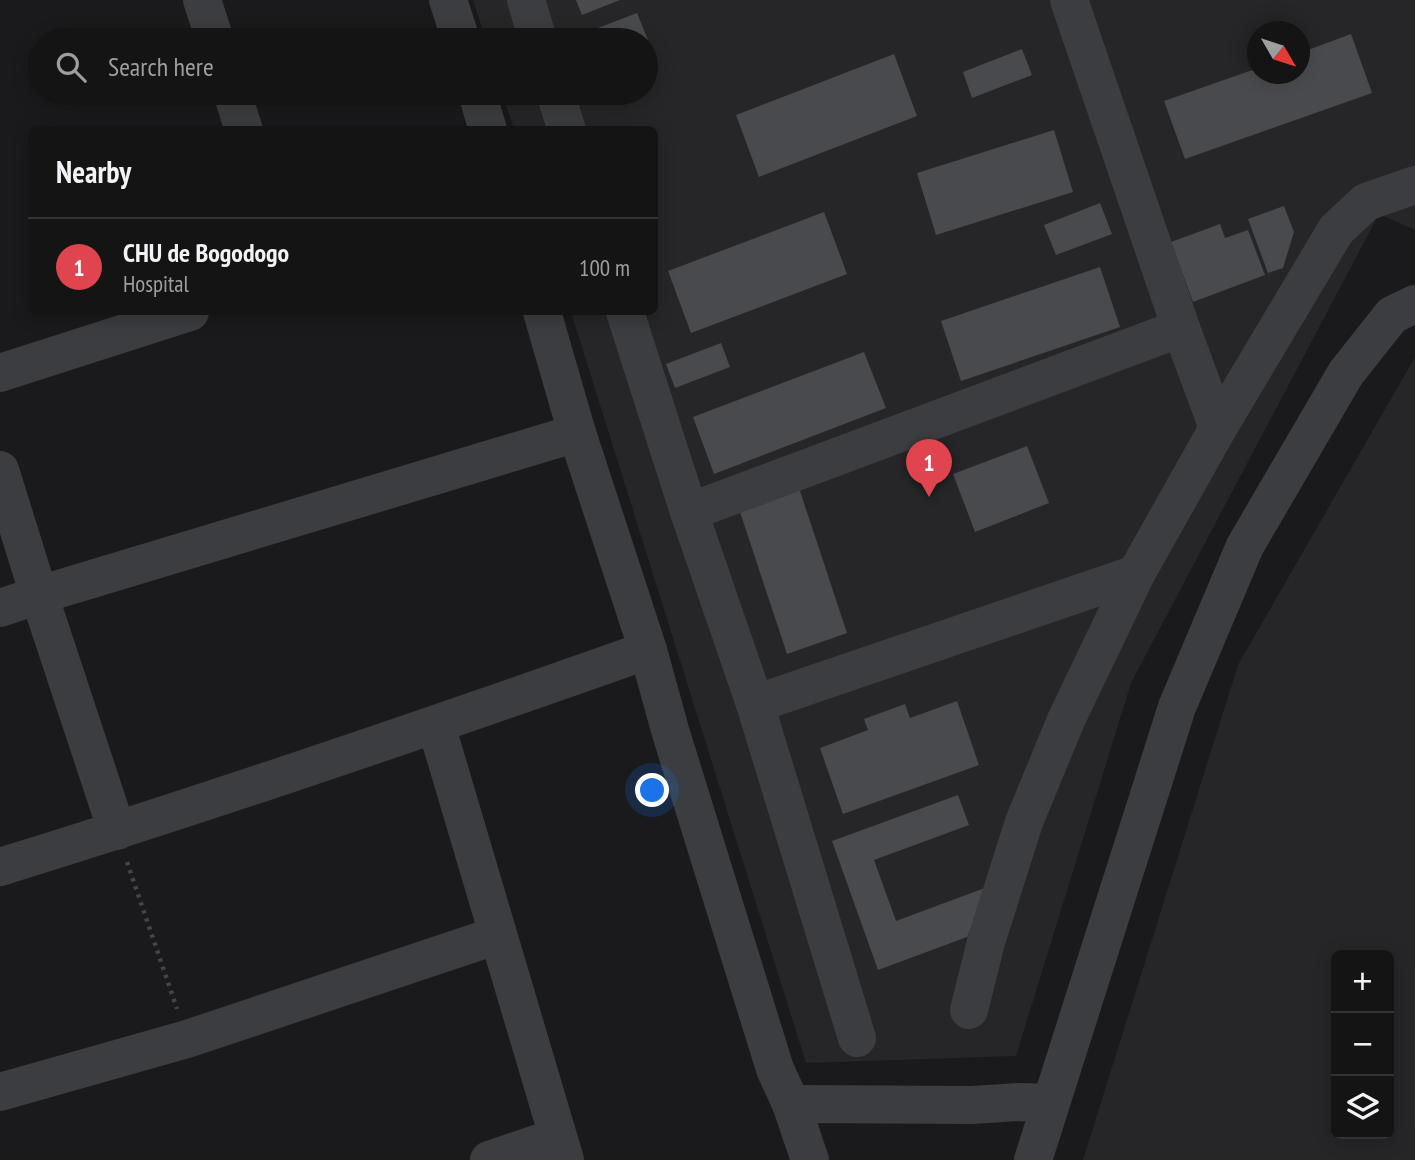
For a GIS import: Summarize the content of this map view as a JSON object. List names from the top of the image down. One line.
{"north":"bottom right","page":{"search":"Search here","heading":"Nearby","list":[{"mark":"1","name":"CHU de Bogodogo","note":"Hospital","value":"100 m"}],"pins":"1","map_buttons":["+","−"]}}
